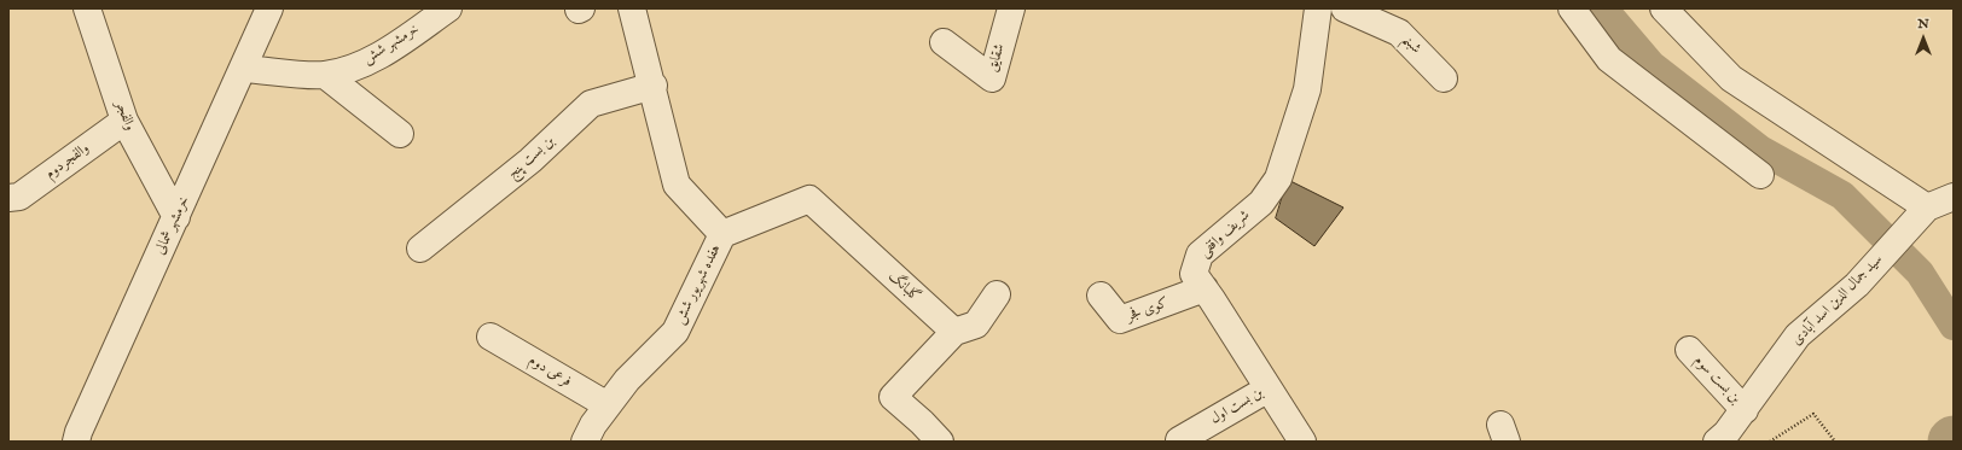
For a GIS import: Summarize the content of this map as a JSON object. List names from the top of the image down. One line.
{"streets":{"street":["خرمشهر شش","شبنم","شقایق","والفجر","بن بست پنج","والفجردوم","خرمشهر شمالی","شریف واقفی","هفده شهریور شش","گلبانگ","سید جمال الدین اسد آبادی","کوی فجر","فرعی دوم","بن بست سوم","بن بست اول"]},"crossings":[["خرمشهر شش","خرمشهر شمالی"],["والفجر","والفجردوم"],["والفجر","خرمشهر شمالی"],["بن بست پنج","هفده شهریور شش"],["شریف واقفی","کوی فجر"],["شریف واقفی","بن بست اول"],["هفده شهریور شش","گلبانگ"],["هفده شهریور شش","فرعی دوم"],["سید جمال الدین اسد آبادی","بن بست سوم"]],"north":"top"}
